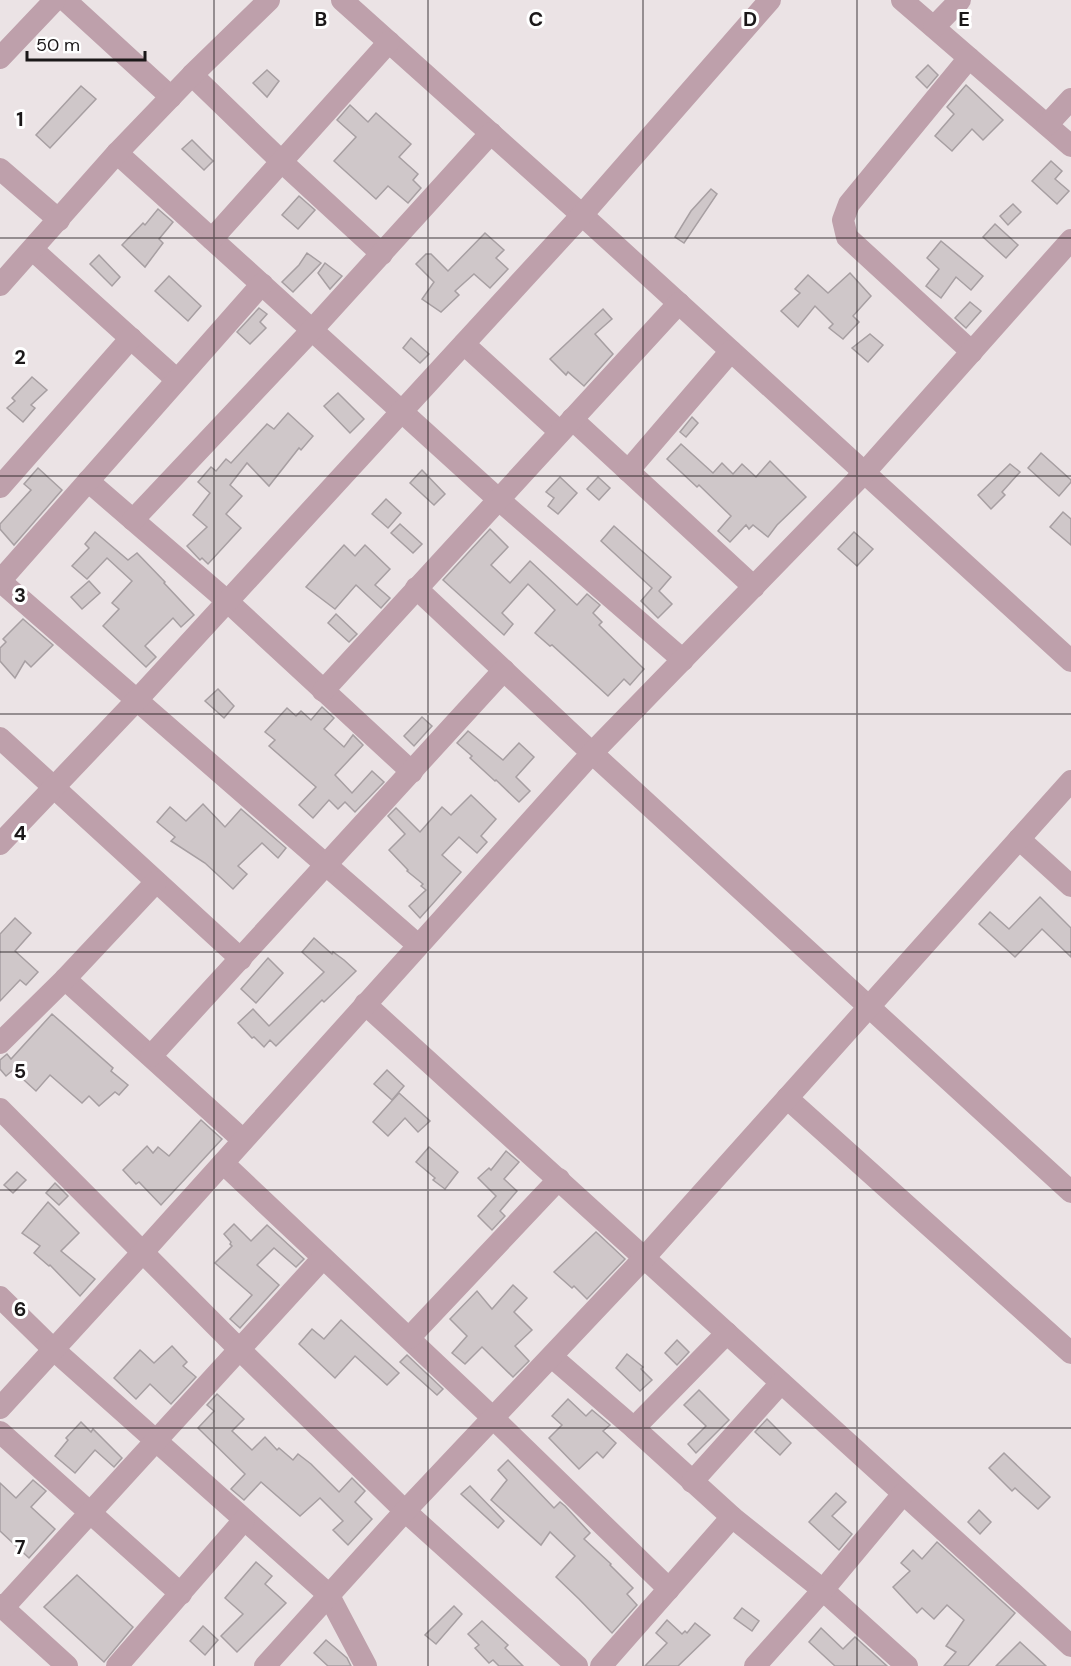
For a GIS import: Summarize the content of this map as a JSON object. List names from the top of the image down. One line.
{"scale_bar":"50 m","grid":{"columns":["B","C","D","E"],"rows":["1","2","3","4","5","6","7"]}}
